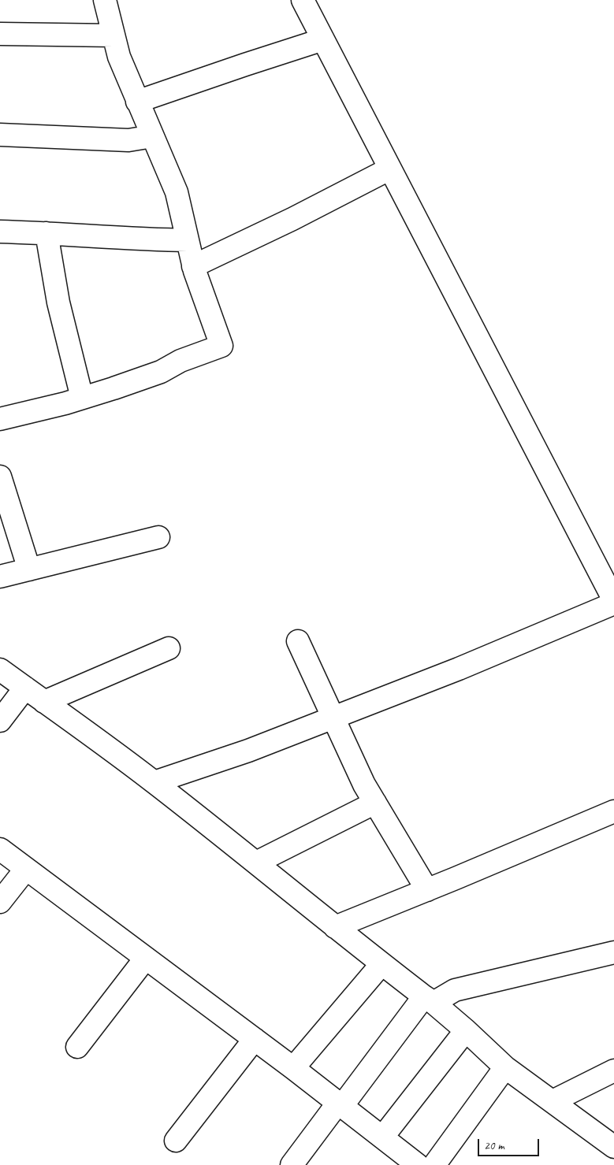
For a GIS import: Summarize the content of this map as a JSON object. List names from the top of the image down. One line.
{"scale_bar":"20 m"}
